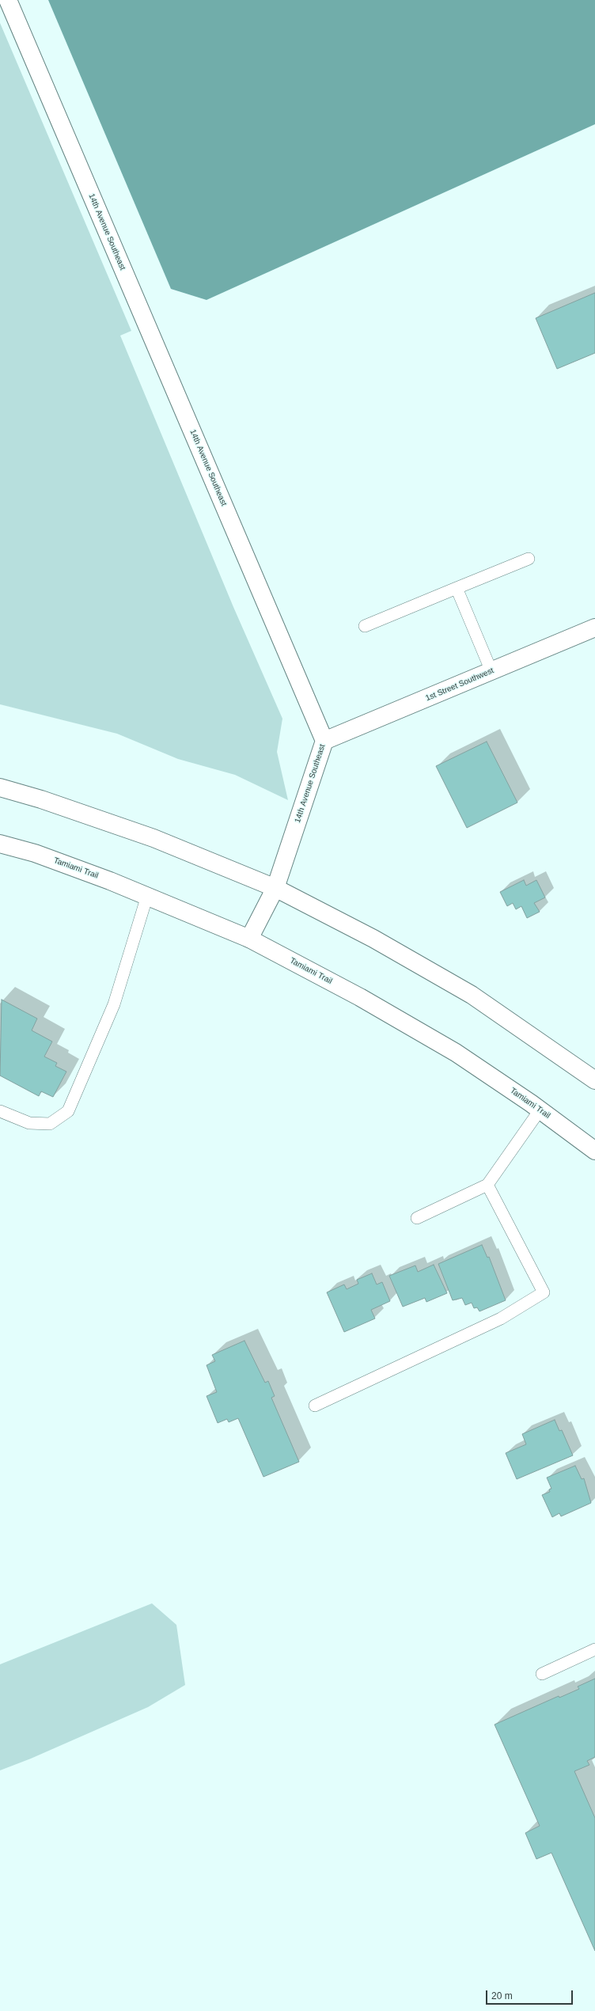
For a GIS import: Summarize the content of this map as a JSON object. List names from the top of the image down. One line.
{"streets":{"main road":["14th Avenue Southeast","1st Street Southwest","Tamiami Trail"]},"crossings":[["14th Avenue Southeast","1st Street Southwest"],["14th Avenue Southeast","Tamiami Trail"]],"scale_bar":"20 m"}
